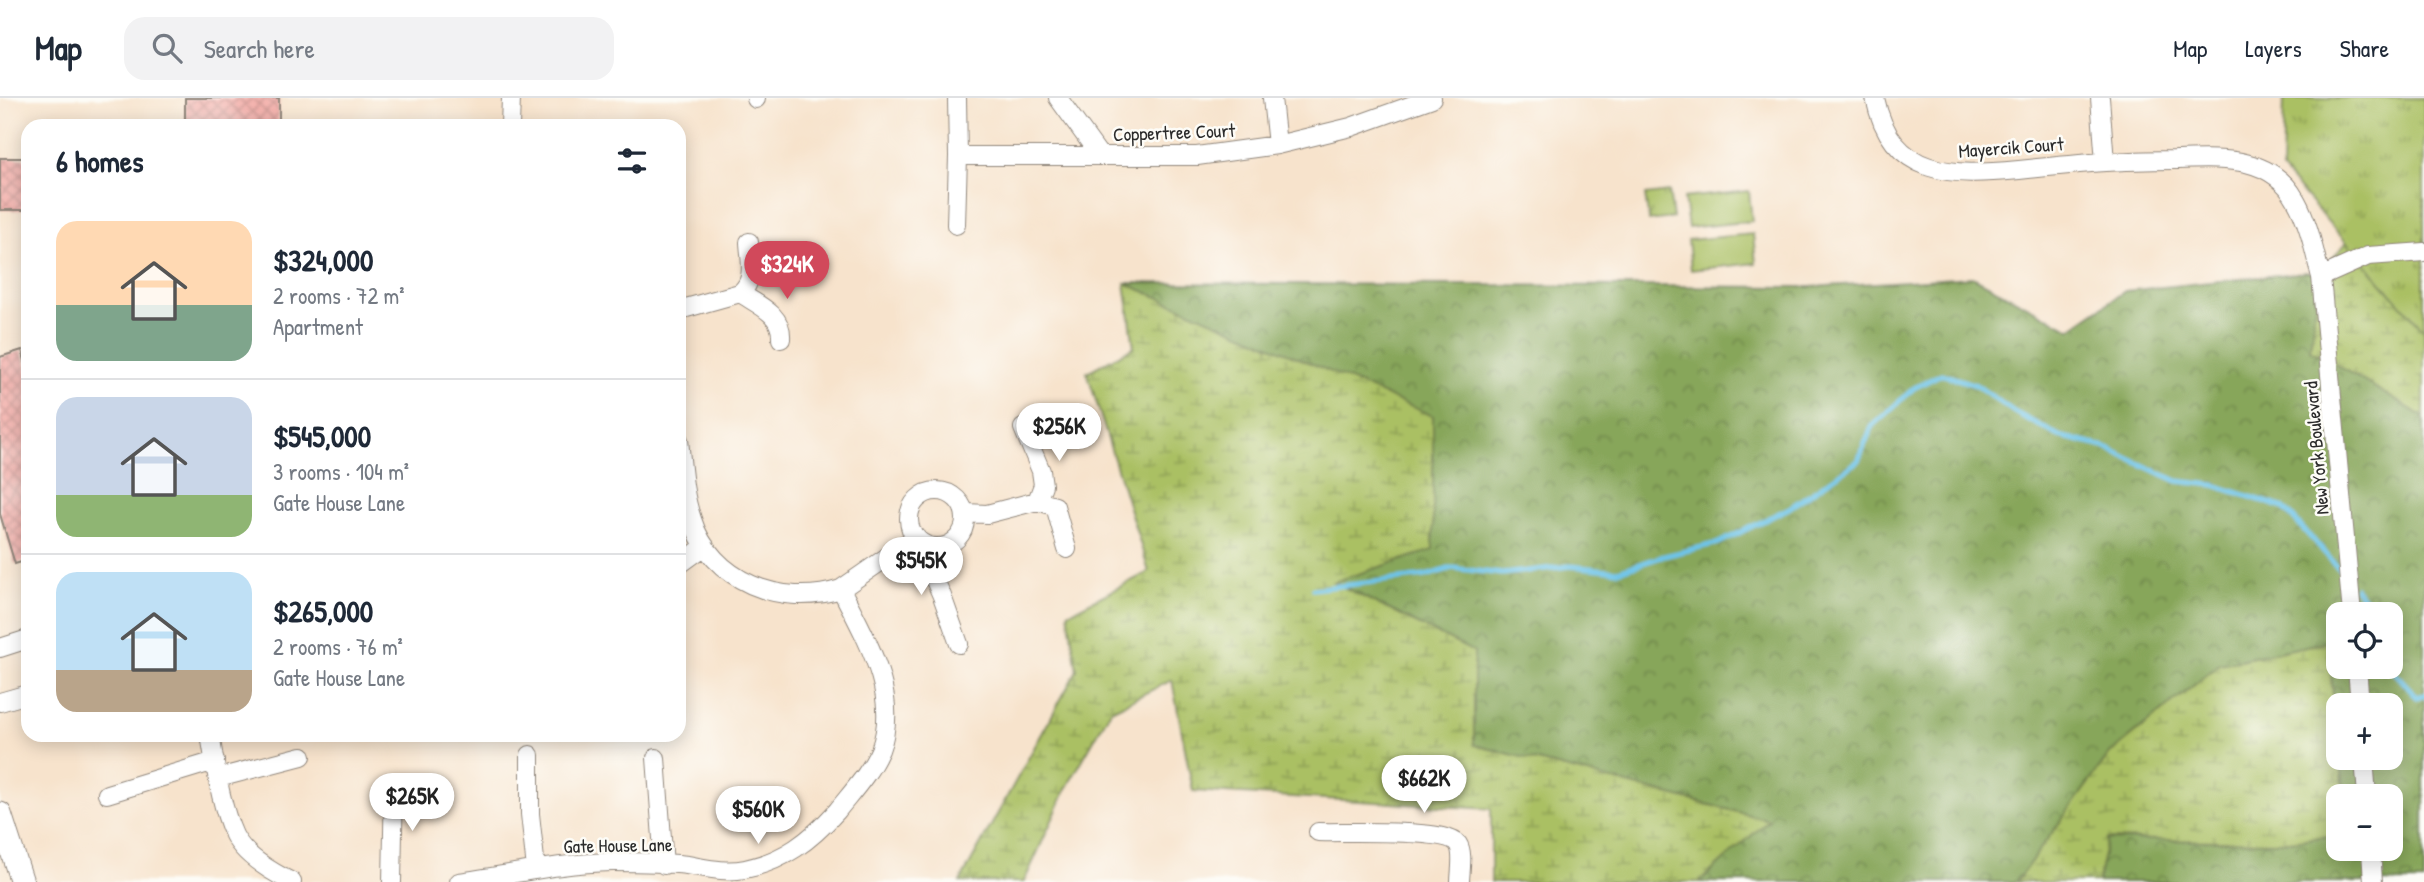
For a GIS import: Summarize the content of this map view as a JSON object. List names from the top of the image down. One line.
{"streets":{"street":["Coppertree Court","Mayercik Court","New York Boulevard","Gate House Lane"]},"crossings":[["Mayercik Court","New York Boulevard"]],"page":{"header":"Map","search":"Search here","nav":["Map","Layers","Share"],"heading":"6 homes","list":[{"name":"$324,000","note":"2 rooms · 72 m² · Apartment"},{"name":"$545,000","note":"3 rooms · 104 m² · Gate House Lane"},{"name":"$265,000","note":"2 rooms · 76 m² · Gate House Lane"}],"price":["$324K","$256K","$545K","$662K","$265K","$560K"],"map_buttons":["+","−"]}}
